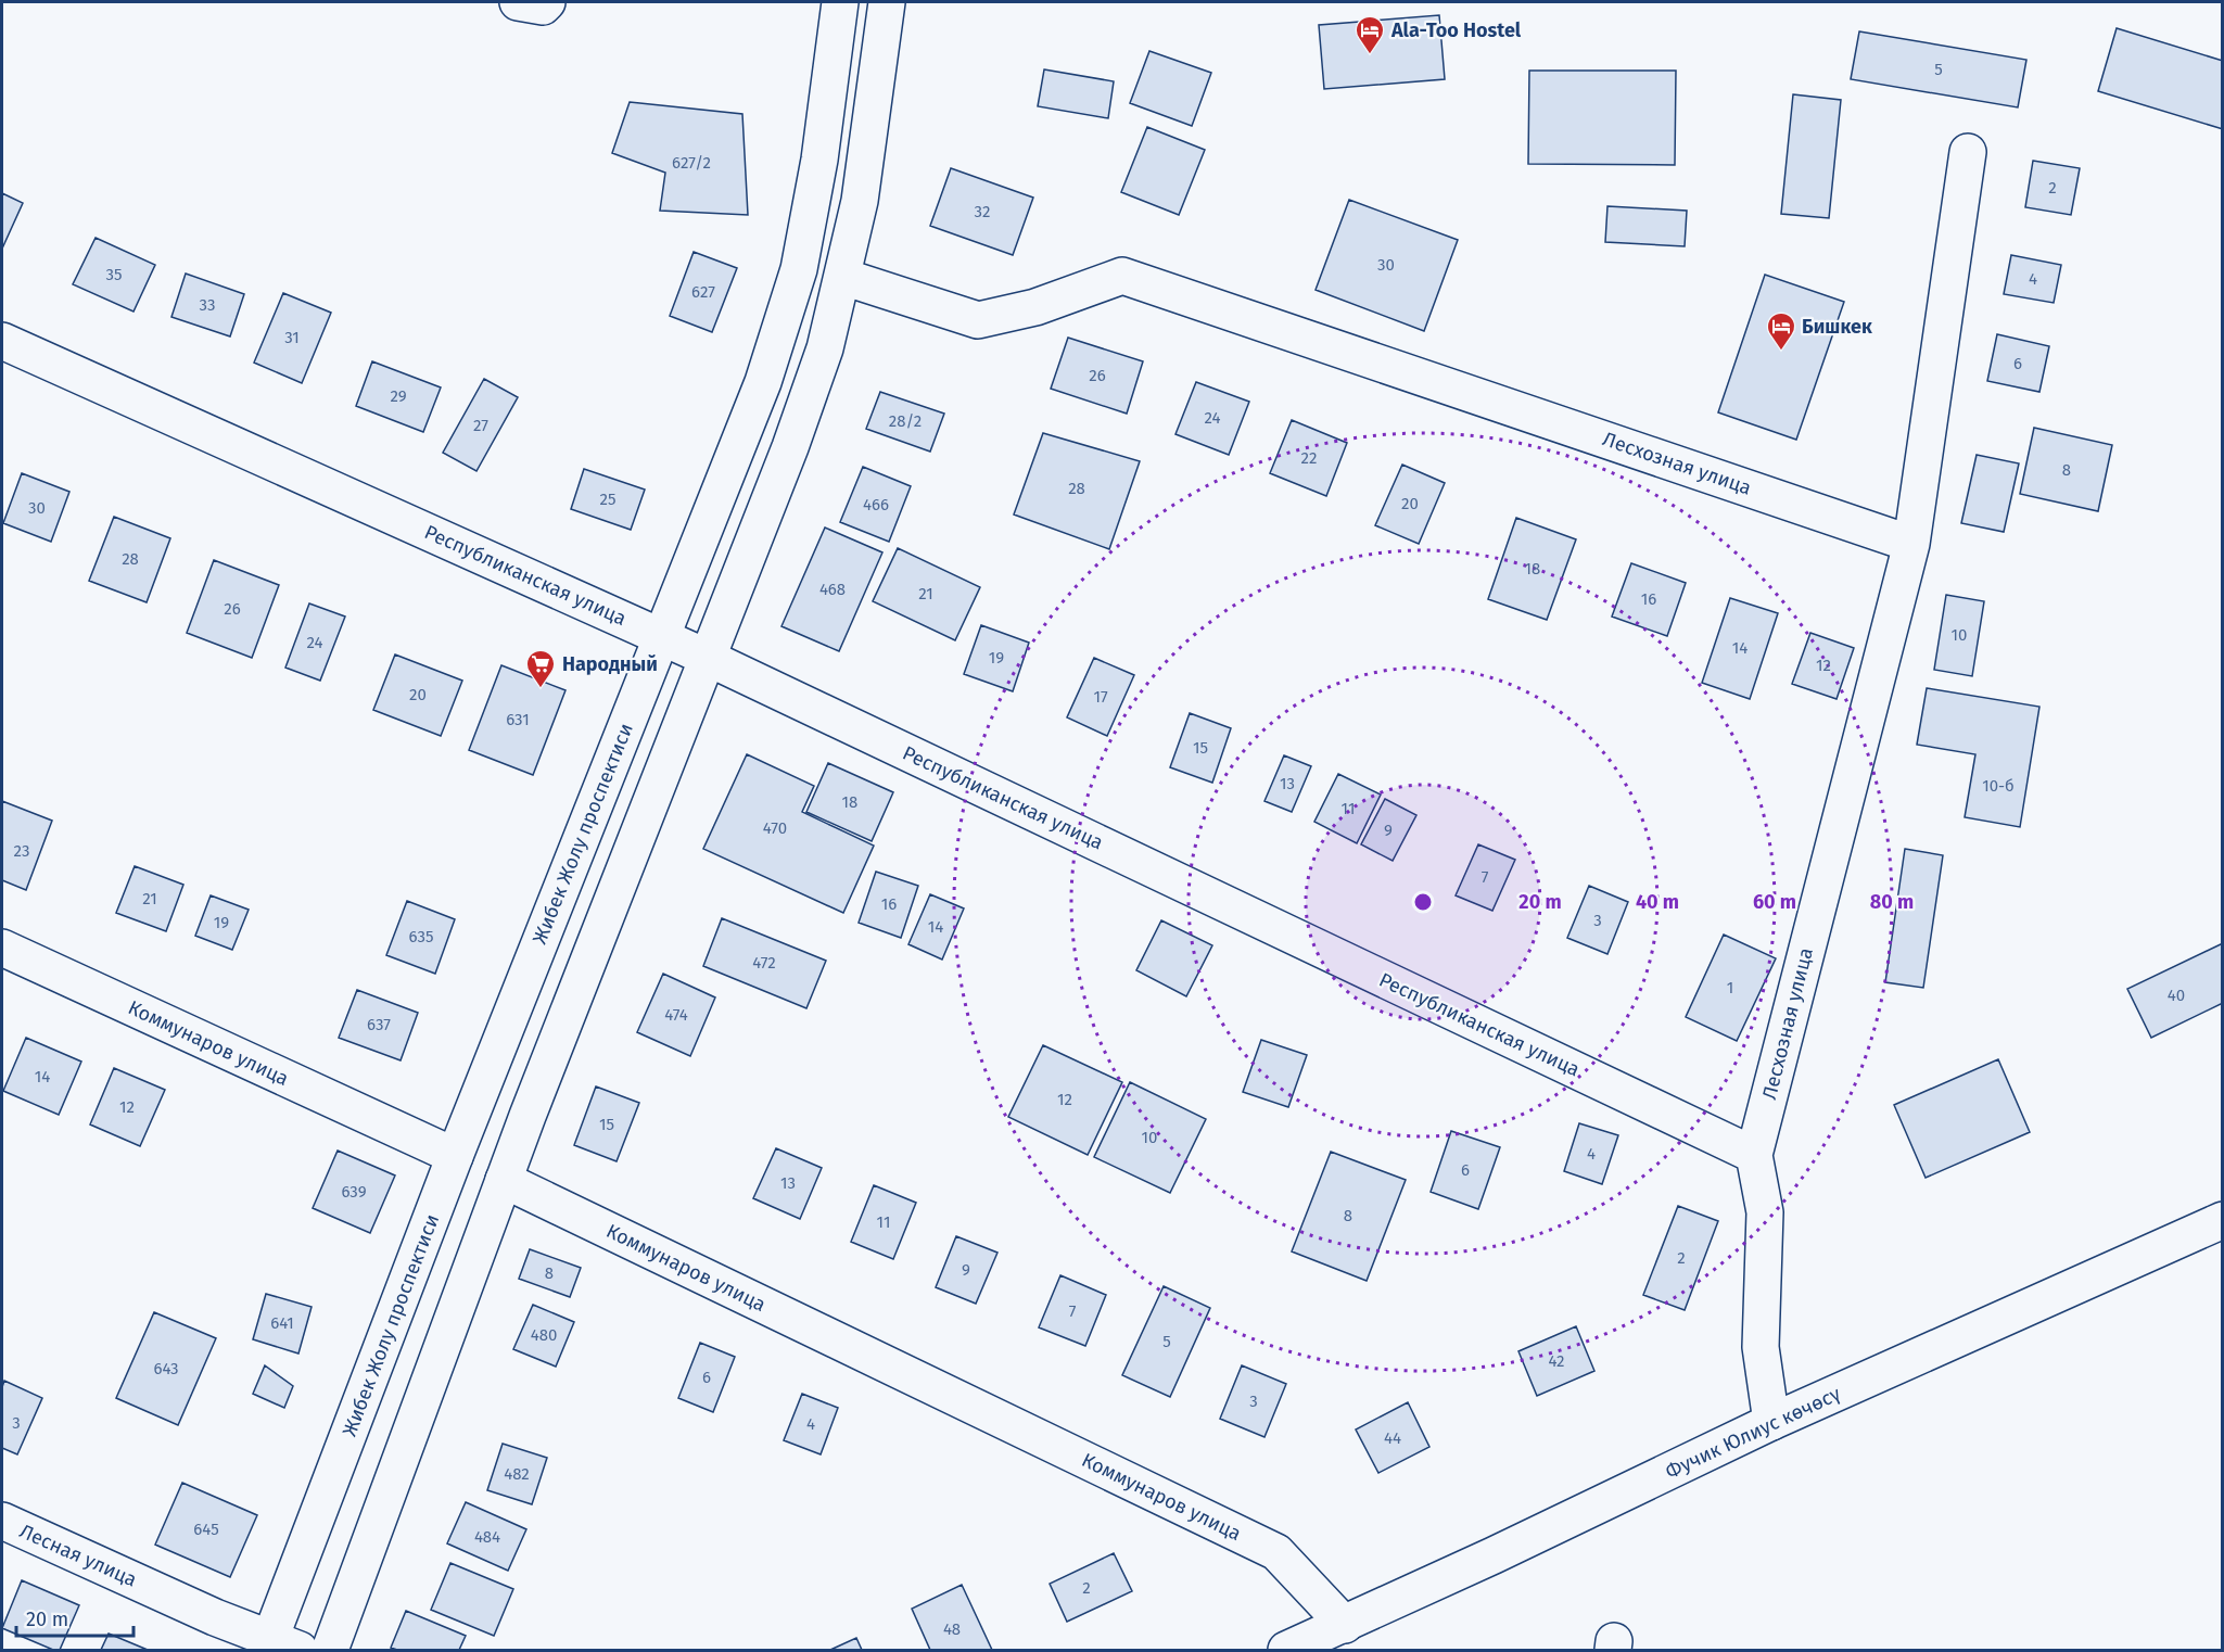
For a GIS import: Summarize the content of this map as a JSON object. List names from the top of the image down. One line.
{"streets":{"street":["Лесхозная улица","Республиканская улица","Жибек Жолу проспектиси","Коммунаров улица","Фучик Юлиус көчөсү","Лесная улица"]},"crossings":[["Лесхозная улица","Республиканская улица"],["Республиканская улица","Жибек Жолу проспектиси"],["Жибек Жолу проспектиси","Коммунаров улица"],["Жибек Жолу проспектиси","Лесная улица"],["Коммунаров улица","Фучик Юлиус көчөсү"]],"places":{"hotel":["Ala-Too Hostel","Бишкек"],"supermarket":["Народный"]},"house_numbers":["5","627/2","2","32","30","35","4","627","33","31","6","26","29","24","28/2","27","22","8","28","25","20","466","30","28","18","468","21","16","26","10","24","14","19","12","20","17","631","15","13","10-б","18","11","470","9","23","7","21","16","3","19","14","635","472","1","40","474","637","14","12","12","15","10","4","6","13","639","8","11","2","9","8","7","641","480","5","42","643","6","3","3","4","44","482","645","484","2","48"],"scale_bar":"20 m","rings":["20 m","40 m","60 m","80 m"]}
